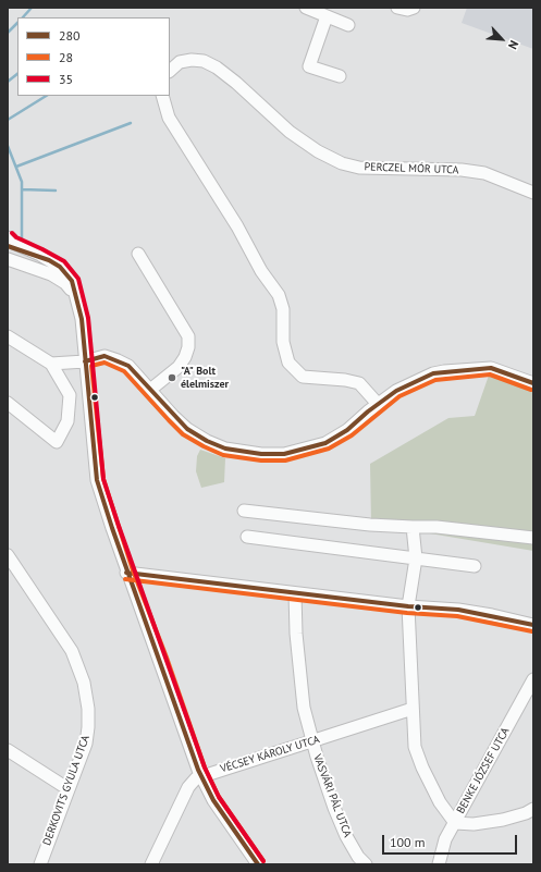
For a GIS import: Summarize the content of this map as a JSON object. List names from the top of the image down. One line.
{"streets":{"street":["PERCZEL MÓR UTCA","VÉCSEY KÁROLY UTCA","BENKE JÓZSEF UTCA","DERKOVITS GYULA UTCA","VASVÁRI PÁL UTCA"]},"crossings":[["VÉCSEY KÁROLY UTCA","VASVÁRI PÁL UTCA"]],"places":["\"A\" Bolt élelmiszer"],"lines":["transit line 35","transit line 280","transit line 28"],"legend":["280","28","35"],"scale_bar":"100 m","north":"bottom right"}
